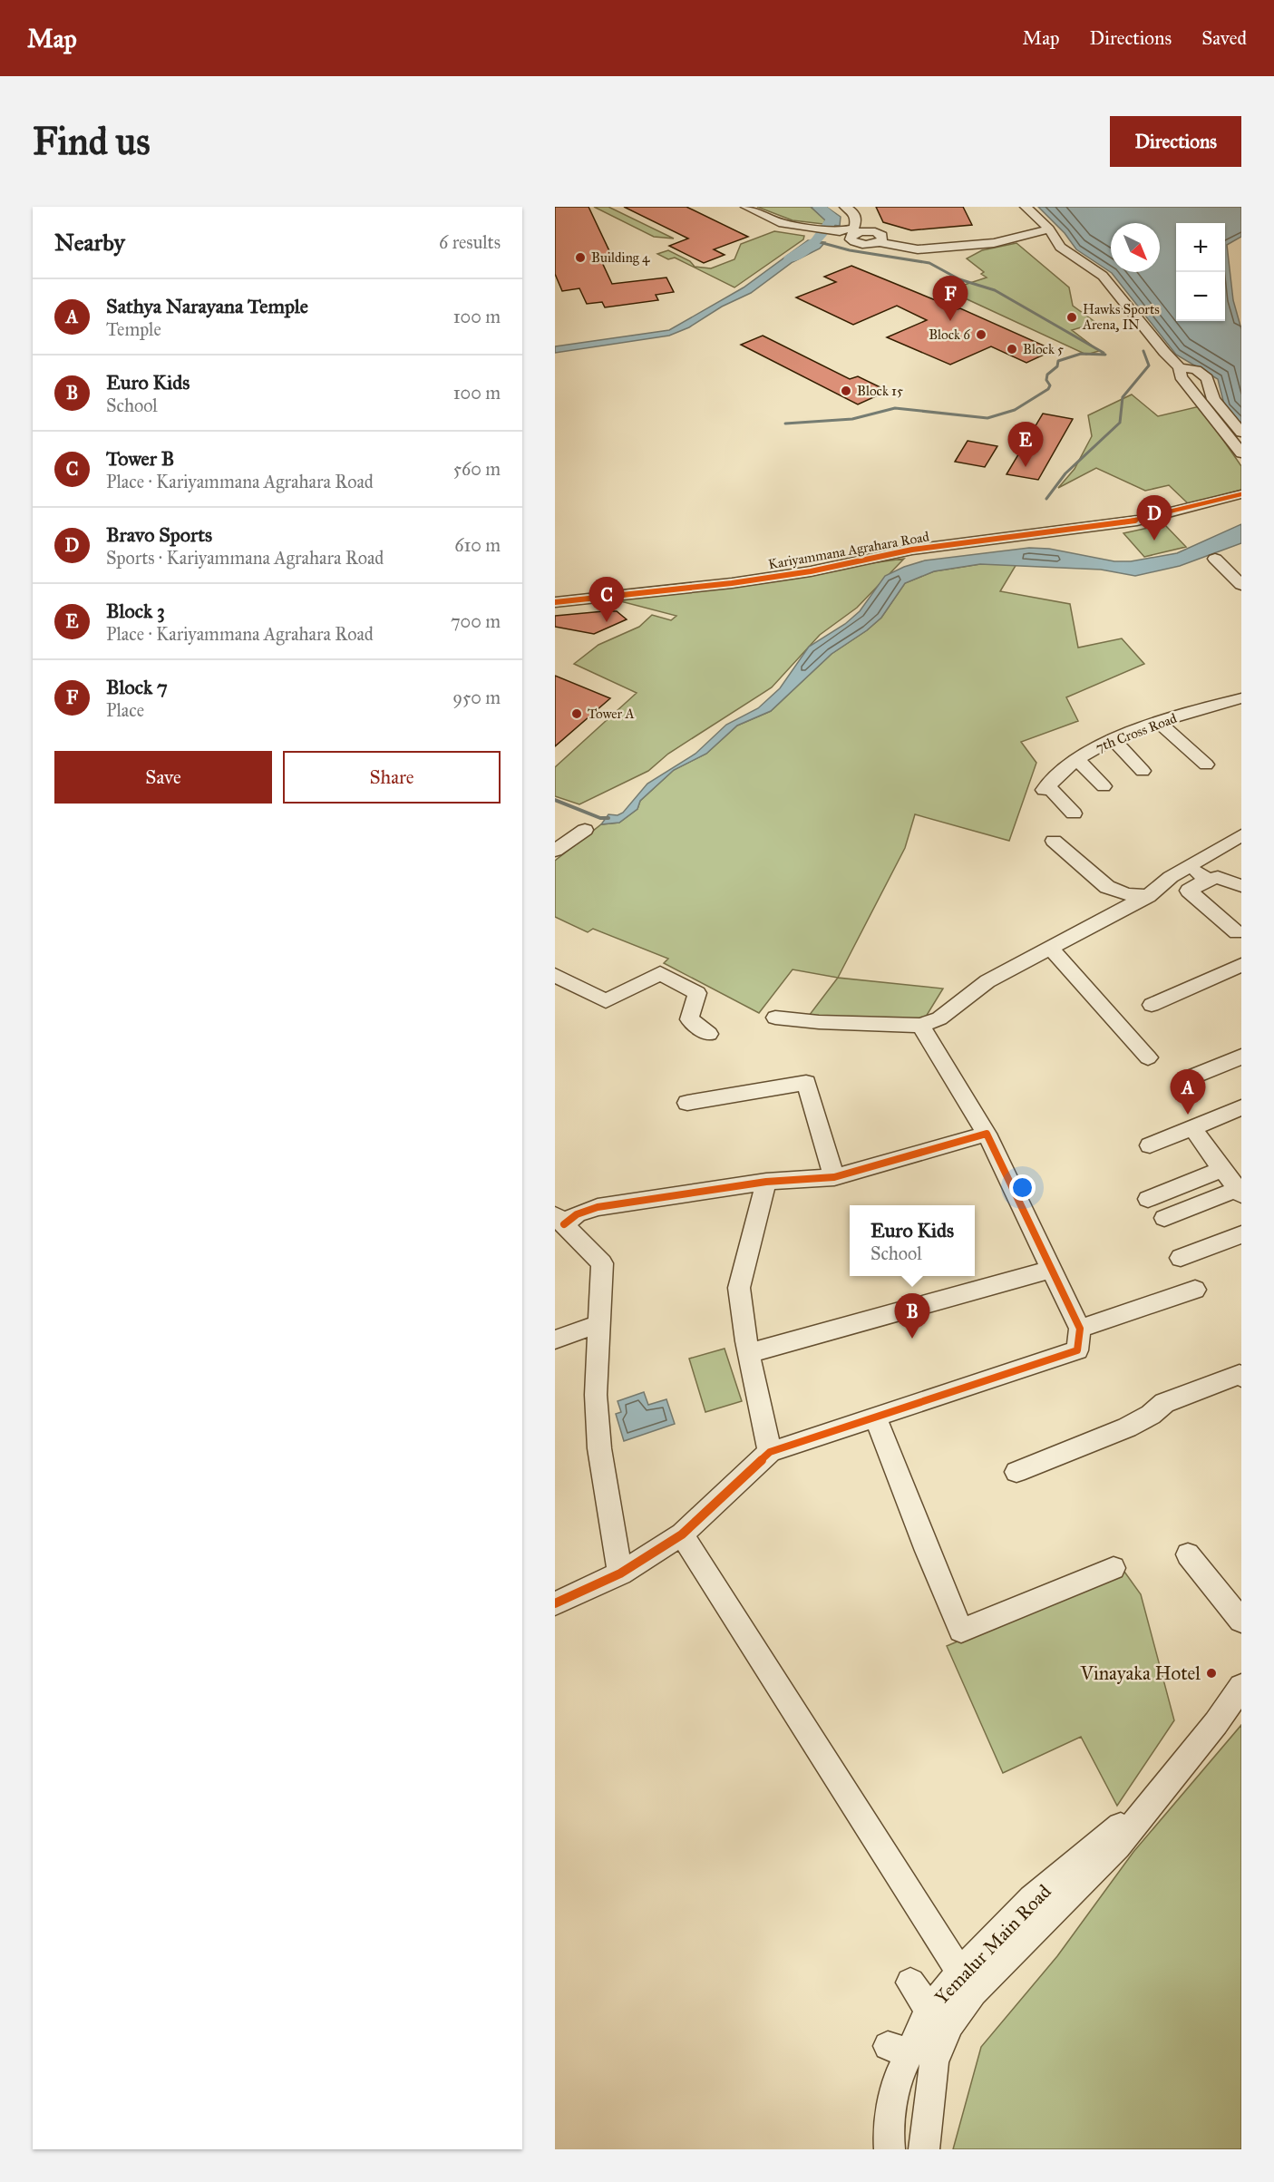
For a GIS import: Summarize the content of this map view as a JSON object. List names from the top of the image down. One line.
{"streets":{"street":["Kariyammana Agrahara Road","7th Cross Road","Yemalur Main Road"]},"places":["Building 4","Hawks Sports Arena, IN","Block 6","Block 5","Block 15","Tower A","Vinayaka Hotel"],"north":"bottom right","page":{"header":"Map","nav":["Map","Directions","Saved"],"buttons":["Directions",["Save","Share"]],"title":"Find us","heading":["Nearby","6 results"],"map_buttons":["+","−"],"pins":["F","E","D","C","A","B"],"list":[{"mark":"A","name":"Sathya Narayana Temple","note":"Temple","value":"100 m"},{"mark":"B","name":"Euro Kids","note":"School","value":"100 m"},{"mark":"C","name":"Tower B","note":"Place · Kariyammana Agrahara Road","value":"560 m"},{"mark":"D","name":"Bravo Sports","note":"Sports · Kariyammana Agrahara Road","value":"610 m"},{"mark":"E","name":"Block 3","note":"Place · Kariyammana Agrahara Road","value":"700 m"},{"mark":"F","name":"Block 7","note":"Place","value":"950 m"}],"popup":["Euro Kids","School"]}}
